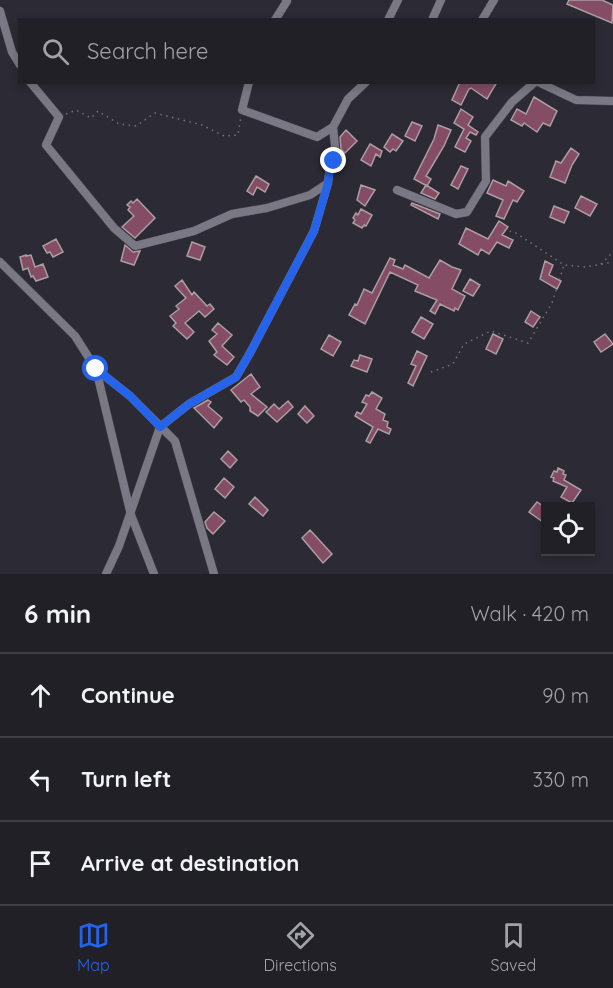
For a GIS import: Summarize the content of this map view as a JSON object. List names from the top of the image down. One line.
{"page":{"search":"Search here","heading":["6 min","Walk · 420 m"],"list":[["Continue","90 m"],["Turn left","330 m"],"Arrive at destination"],"nav":["Map","Directions","Saved"]}}
